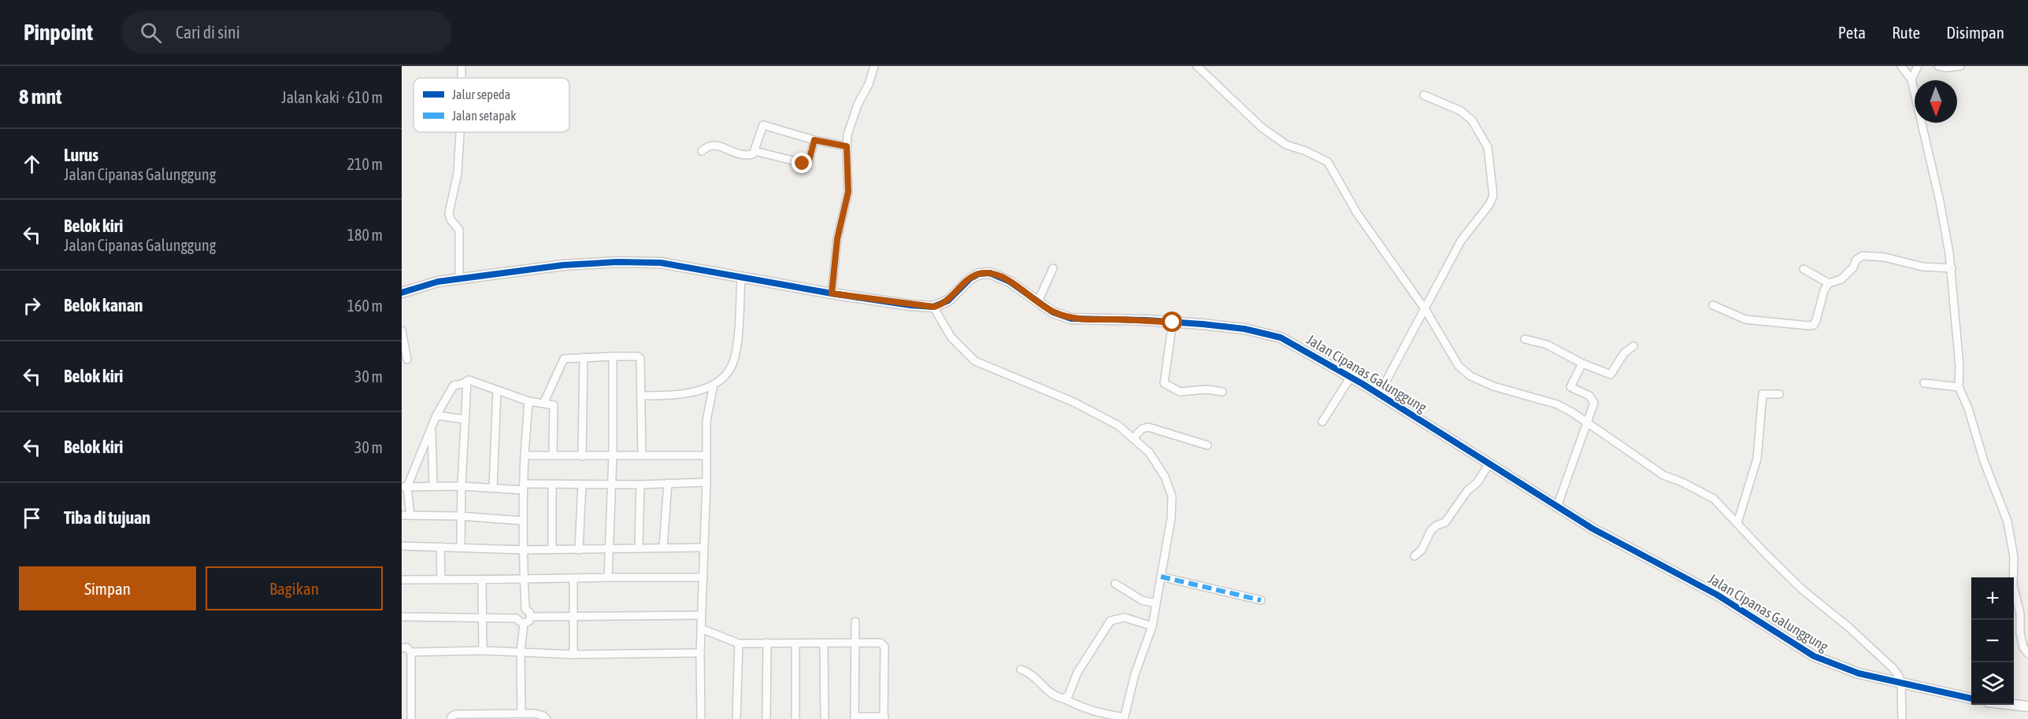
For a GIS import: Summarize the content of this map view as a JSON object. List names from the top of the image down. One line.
{"streets":{"street":["Jalan Cipanas Galunggung"]},"legend":["Jalur sepeda","Jalan setapak"],"north":"bottom","page":{"header":"Pinpoint","search":"Cari di sini","nav":["Peta","Rute","Disimpan"],"heading":["8 mnt","Jalan kaki · 610 m"],"list":[["Lurus","Jalan Cipanas Galunggung","210 m"],["Belok kiri","Jalan Cipanas Galunggung","180 m"],["Belok kanan","160 m"],["Belok kiri","30 m"],["Belok kiri","30 m"],"Tiba di tujuan"],"buttons":["Simpan","Bagikan"],"map_buttons":["+","−"]}}
